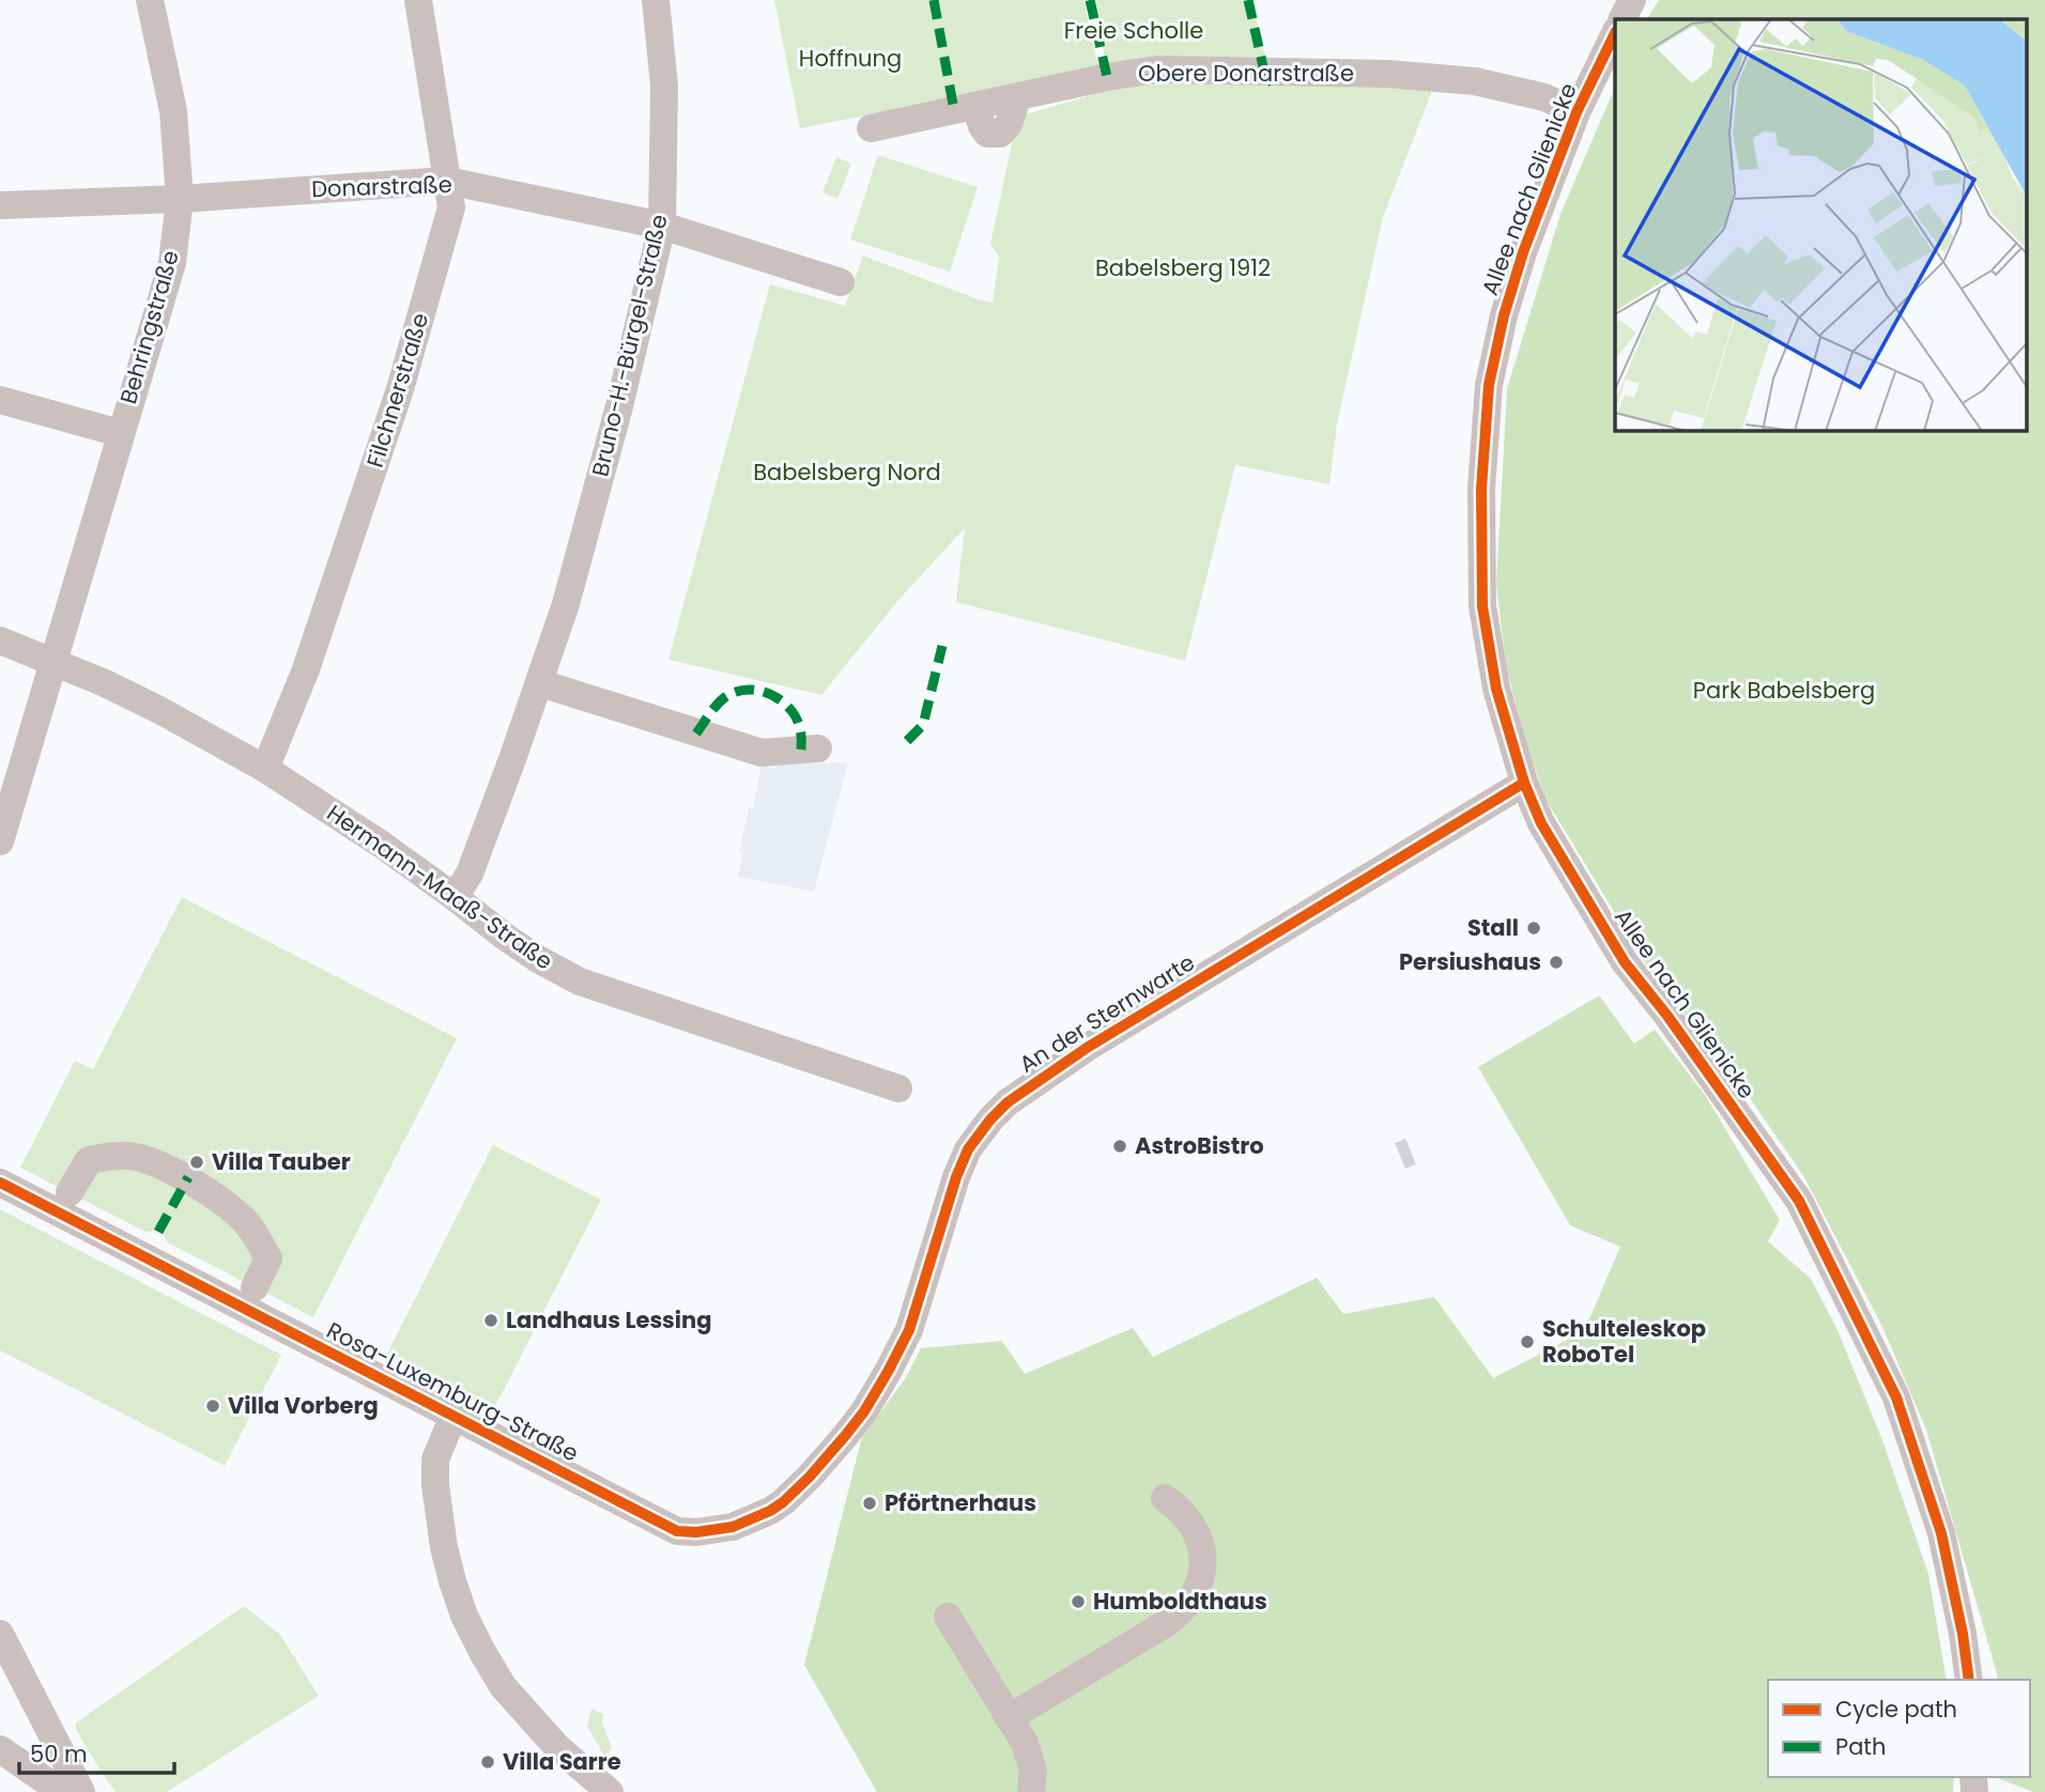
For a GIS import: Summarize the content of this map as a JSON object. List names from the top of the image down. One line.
{"streets":{"street":["Obere Donarstraße","Donarstraße","Allee nach Glienicke","Behringstraße","Bruno-H.-Bürgel-Straße","Filchnerstraße","Hermann-Maaß-Straße","An der Sternwarte","Rosa-Luxemburg-Straße"]},"crossings":[["Obere Donarstraße","Allee nach Glienicke"],["Donarstraße","Behringstraße"],["Donarstraße","Bruno-H.-Bürgel-Straße"],["Donarstraße","Filchnerstraße"],["Allee nach Glienicke","An der Sternwarte"],["Behringstraße","Hermann-Maaß-Straße"],["Bruno-H.-Bürgel-Straße","Hermann-Maaß-Straße"],["Filchnerstraße","Hermann-Maaß-Straße"],["An der Sternwarte","Rosa-Luxemburg-Straße"]],"parks":["Freie Scholle","Hoffnung","Babelsberg 1912","Babelsberg Nord","Park Babelsberg"],"places":["Stall","Persiushaus","AstroBistro","Villa Tauber","Landhaus Lessing","Schulteleskop RoboTel","Villa Vorberg","Pförtnerhaus","Humboldthaus","Villa Sarre"],"legend":["Cycle path","Path"],"scale_bar":"50 m"}
